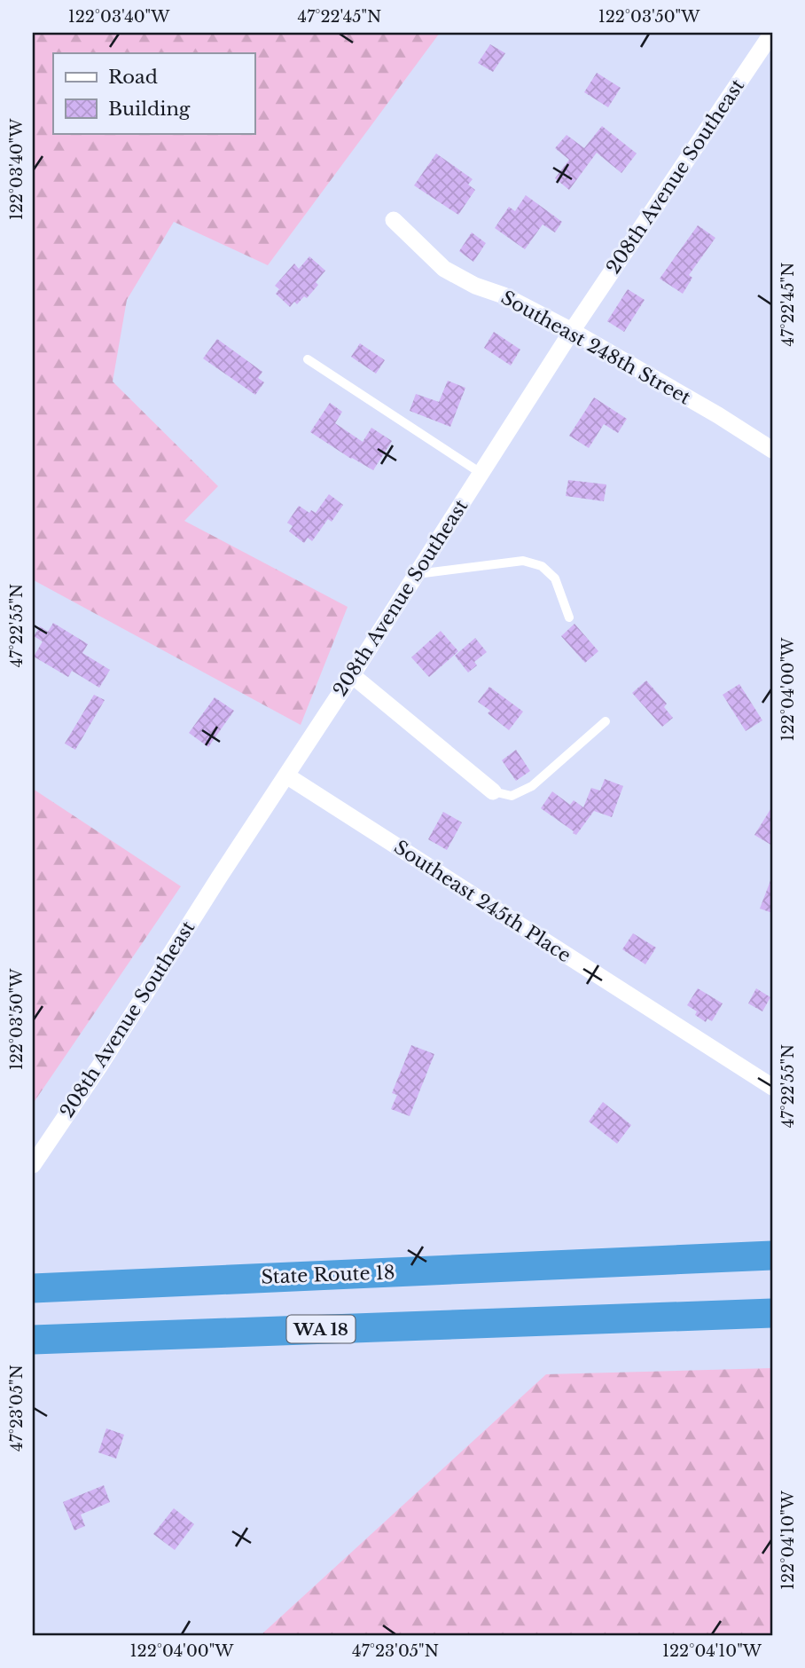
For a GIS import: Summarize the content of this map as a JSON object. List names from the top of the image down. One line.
{"streets":{"highway":["State Route 18","WA 18"],"street":["208th Avenue Southeast","Southeast 248th Street","Southeast 245th Place"]},"crossings":[["208th Avenue Southeast","Southeast 248th Street"],["208th Avenue Southeast","Southeast 245th Place"]],"legend":["Road","Building"],"coordinates":["122°03'40\"W","47°22'45\"N","122°03'50\"W","47°22'55\"N","122°04'00\"W","47°23'05\"N","122°04'10\"W"]}
